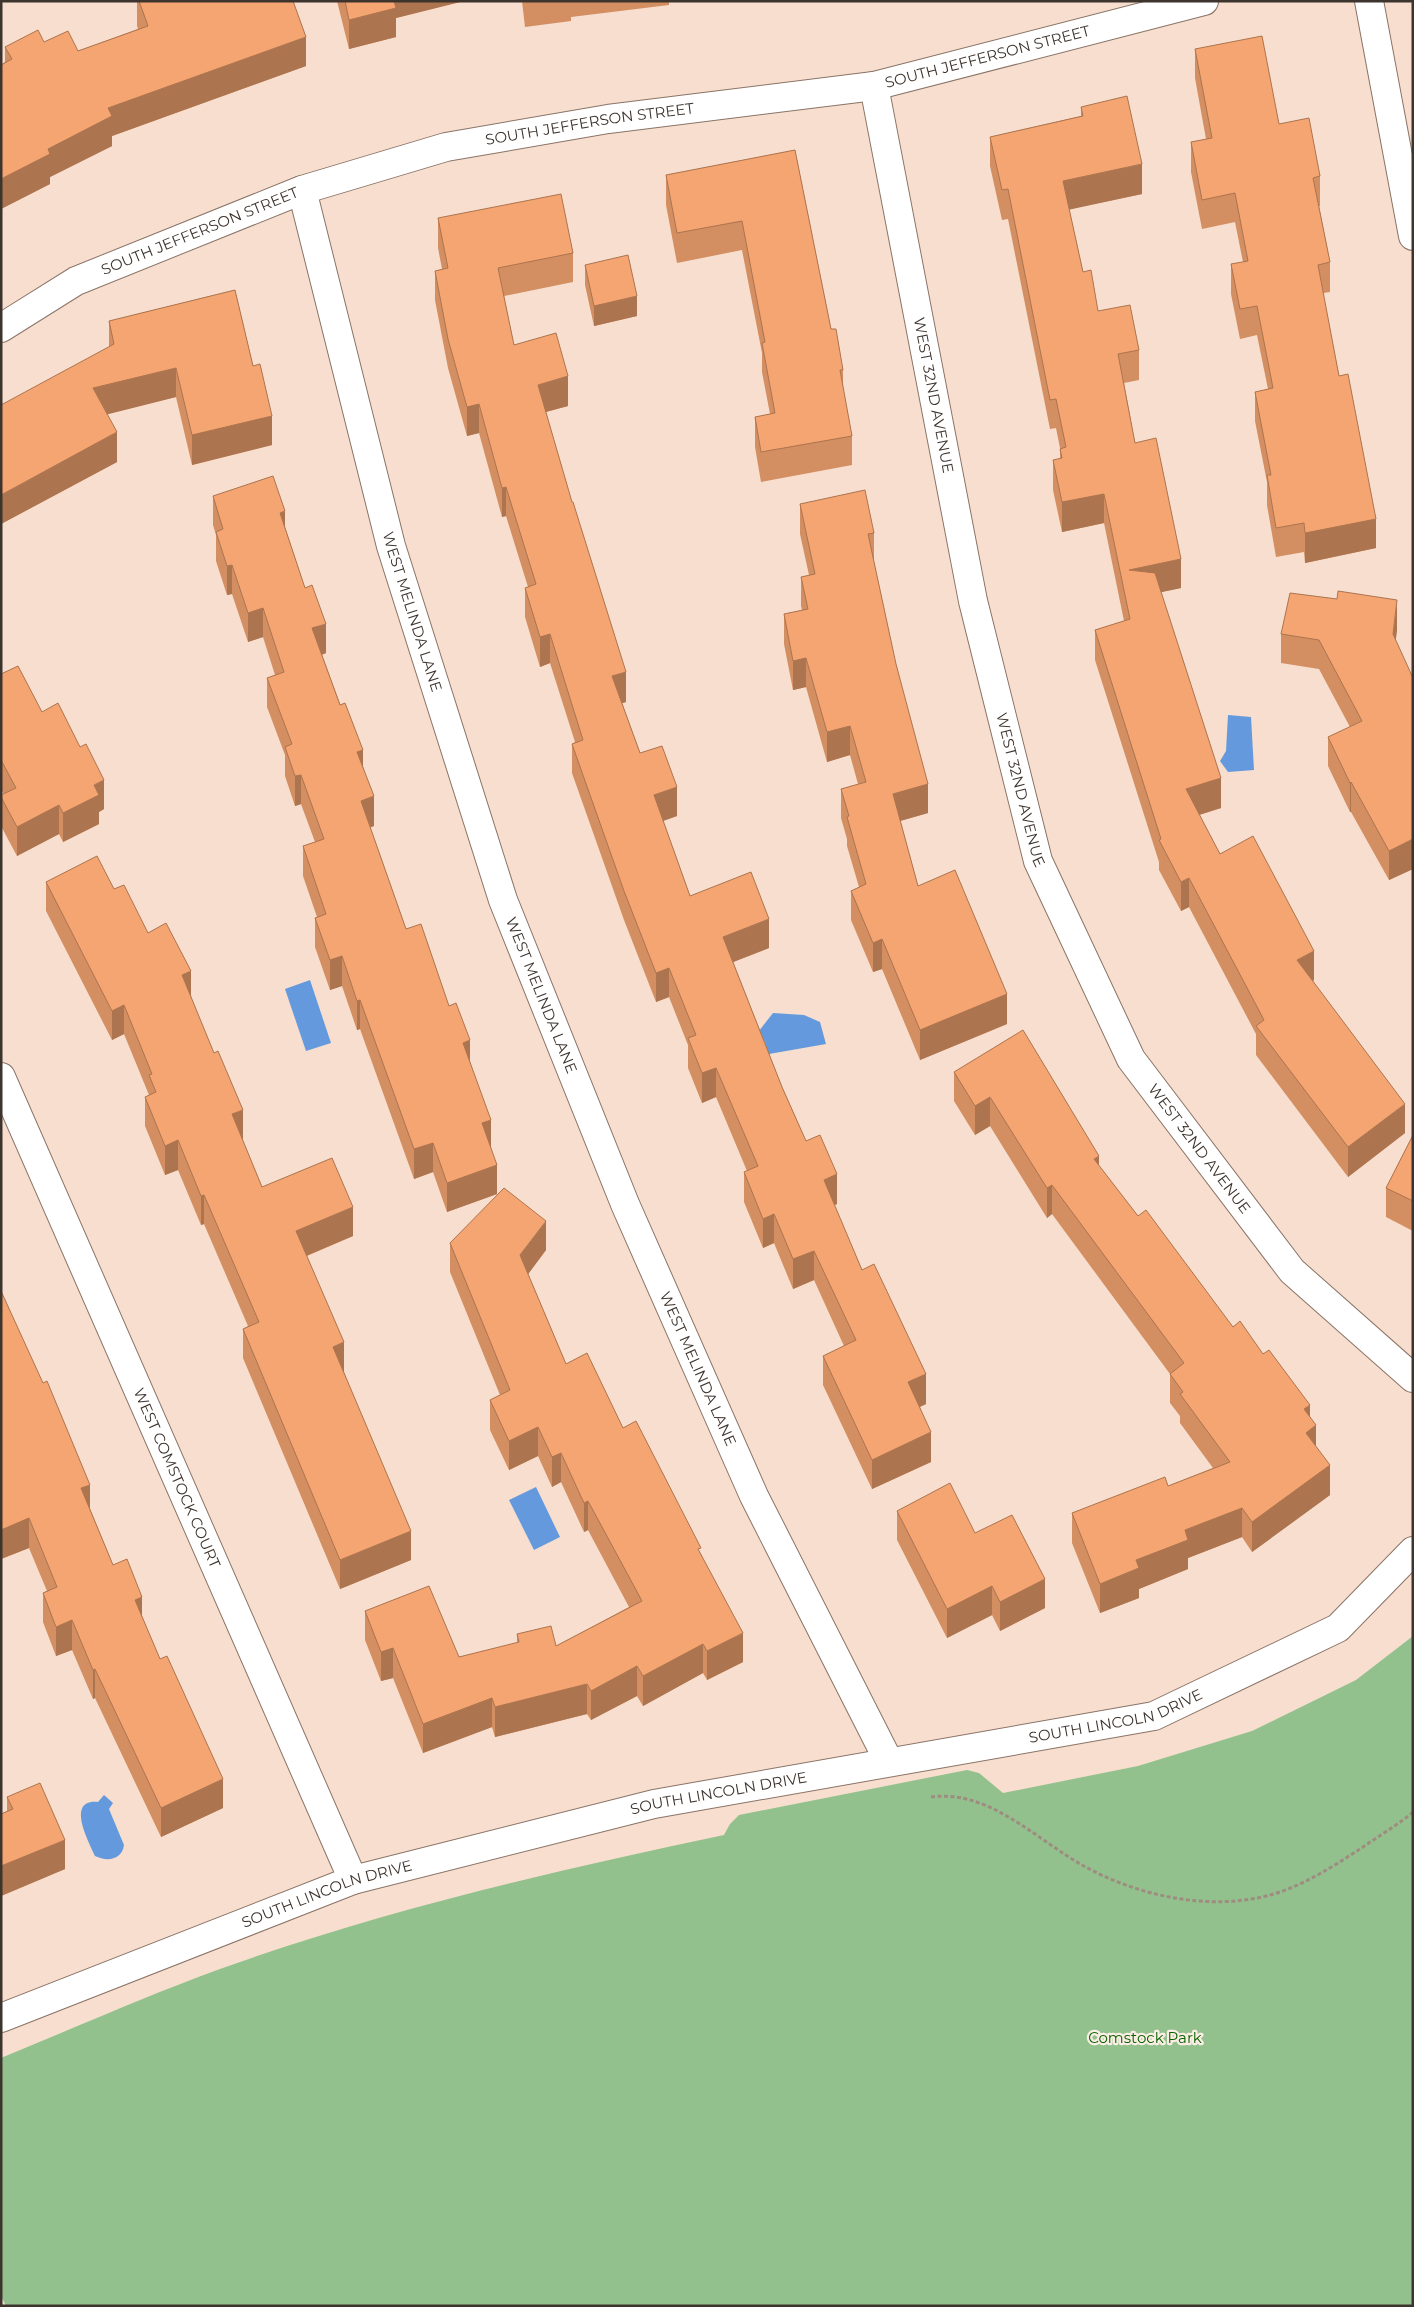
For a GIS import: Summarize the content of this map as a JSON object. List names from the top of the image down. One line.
{"streets":{"street":["SOUTH JEFFERSON STREET","WEST 32ND AVENUE","WEST MELINDA LANE","WEST COMSTOCK COURT","SOUTH LINCOLN DRIVE"]},"crossings":[["SOUTH JEFFERSON STREET","WEST 32ND AVENUE"],["SOUTH JEFFERSON STREET","WEST MELINDA LANE"],["WEST MELINDA LANE","SOUTH LINCOLN DRIVE"],["WEST COMSTOCK COURT","SOUTH LINCOLN DRIVE"]],"parks":["Comstock Park"]}
